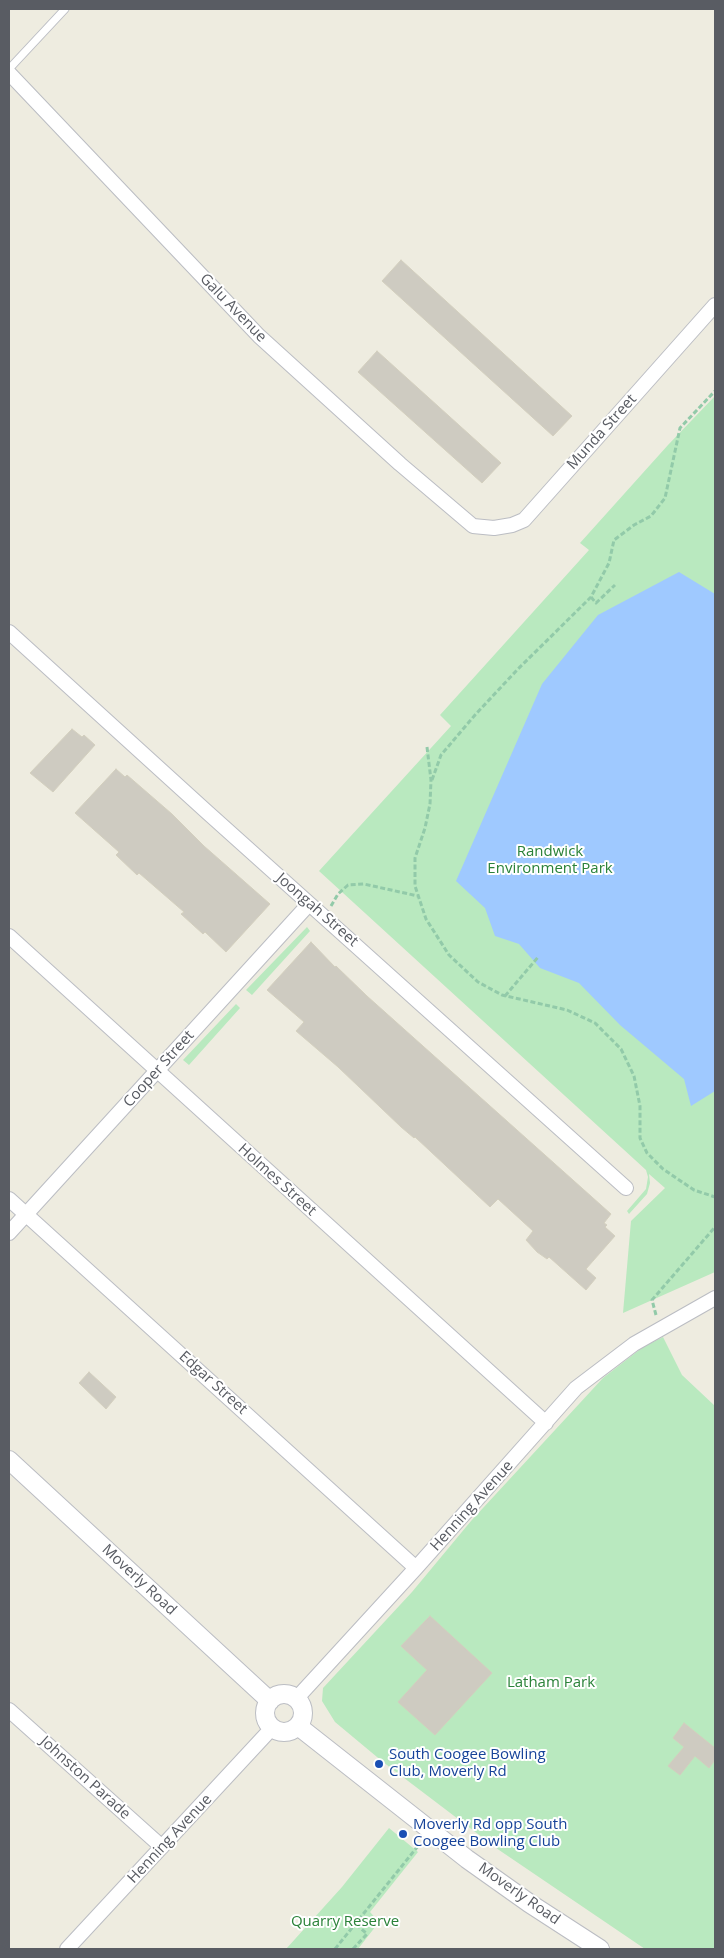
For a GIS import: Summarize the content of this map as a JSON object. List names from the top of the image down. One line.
{"streets":{"street":["Galu Avenue","Munda Street","Joongah Street","Cooper Street","Holmes Street","Edgar Street","Henning Avenue","Moverly Road","Johnston Parade"]},"crossings":[["Galu Avenue","Munda Street"],["Joongah Street","Cooper Street"],["Cooper Street","Holmes Street"],["Cooper Street","Edgar Street"],["Holmes Street","Henning Avenue"],["Edgar Street","Henning Avenue"],["Henning Avenue","Moverly Road"],["Henning Avenue","Johnston Parade"]],"parks":["Randwick Environment Park","Latham Park","Quarry Reserve"],"places":["South Coogee Bowling Club, Moverly Rd","Moverly Rd opp South Coogee Bowling Club"]}
